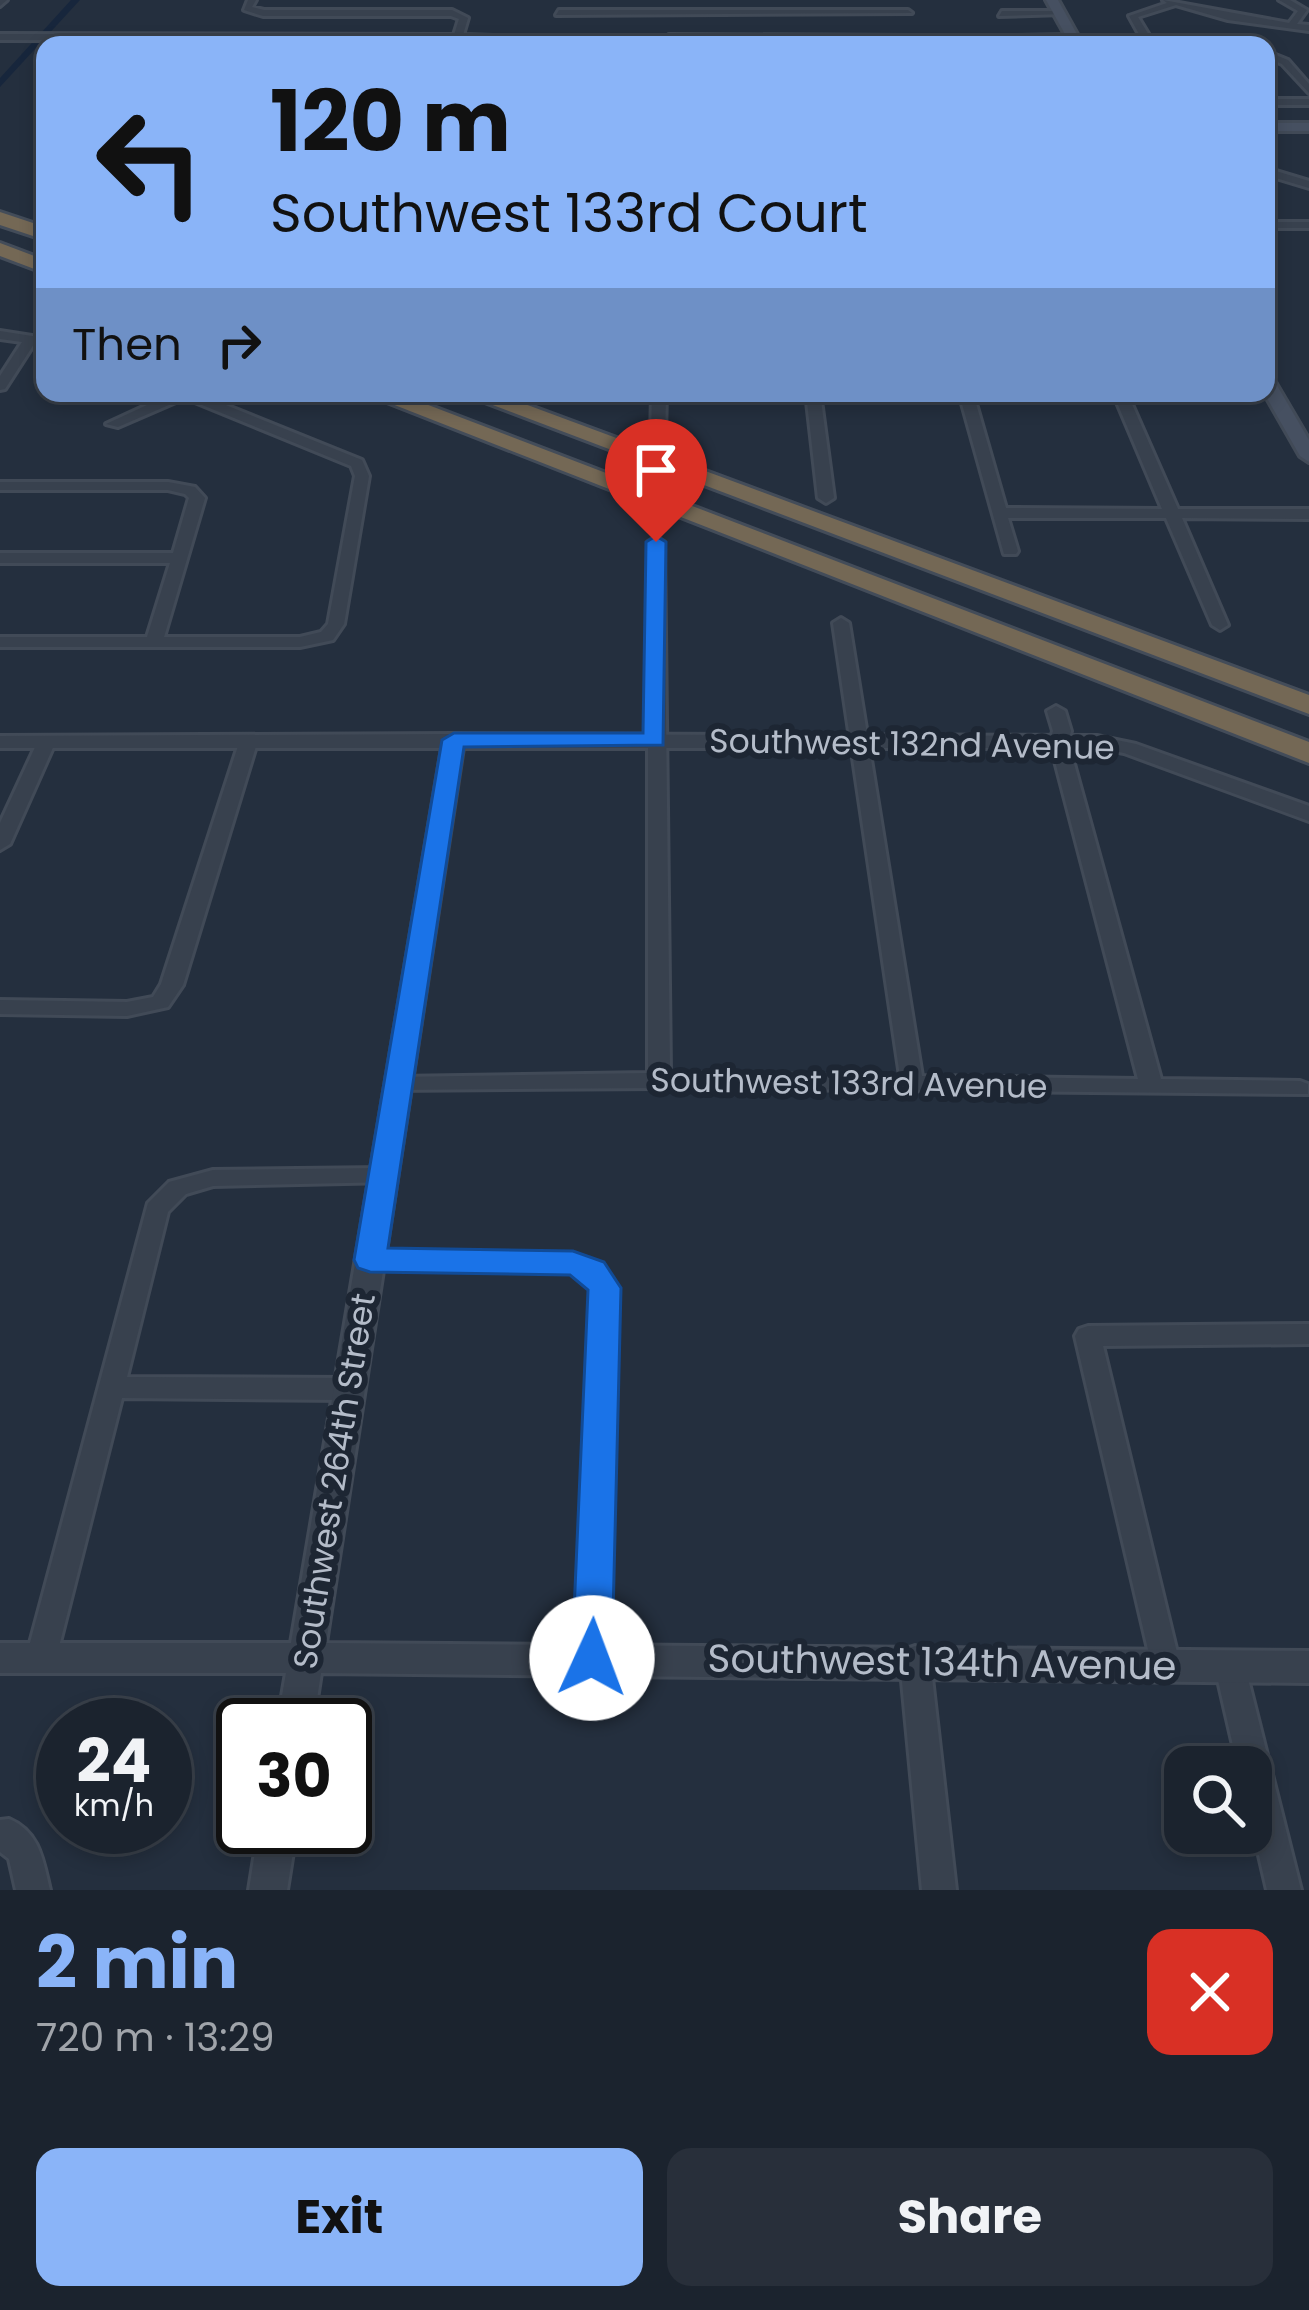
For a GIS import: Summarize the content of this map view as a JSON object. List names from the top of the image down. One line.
{"streets":{"street":["Southwest 132nd Avenue","Southwest 133rd Avenue","Southwest 264th Street","Southwest 134th Avenue"]},"crossings":[["Southwest 132nd Avenue","Southwest 264th Street"],["Southwest 133rd Avenue","Southwest 264th Street"],["Southwest 264th Street","Southwest 134th Avenue"]],"page":{"turn":["120 m","Southwest 133rd Court"],"then":"Then","speed":"24 km/h","limit":"30","heading":["2 min","720 m · 13:29"],"buttons":["Exit","Share"]}}
